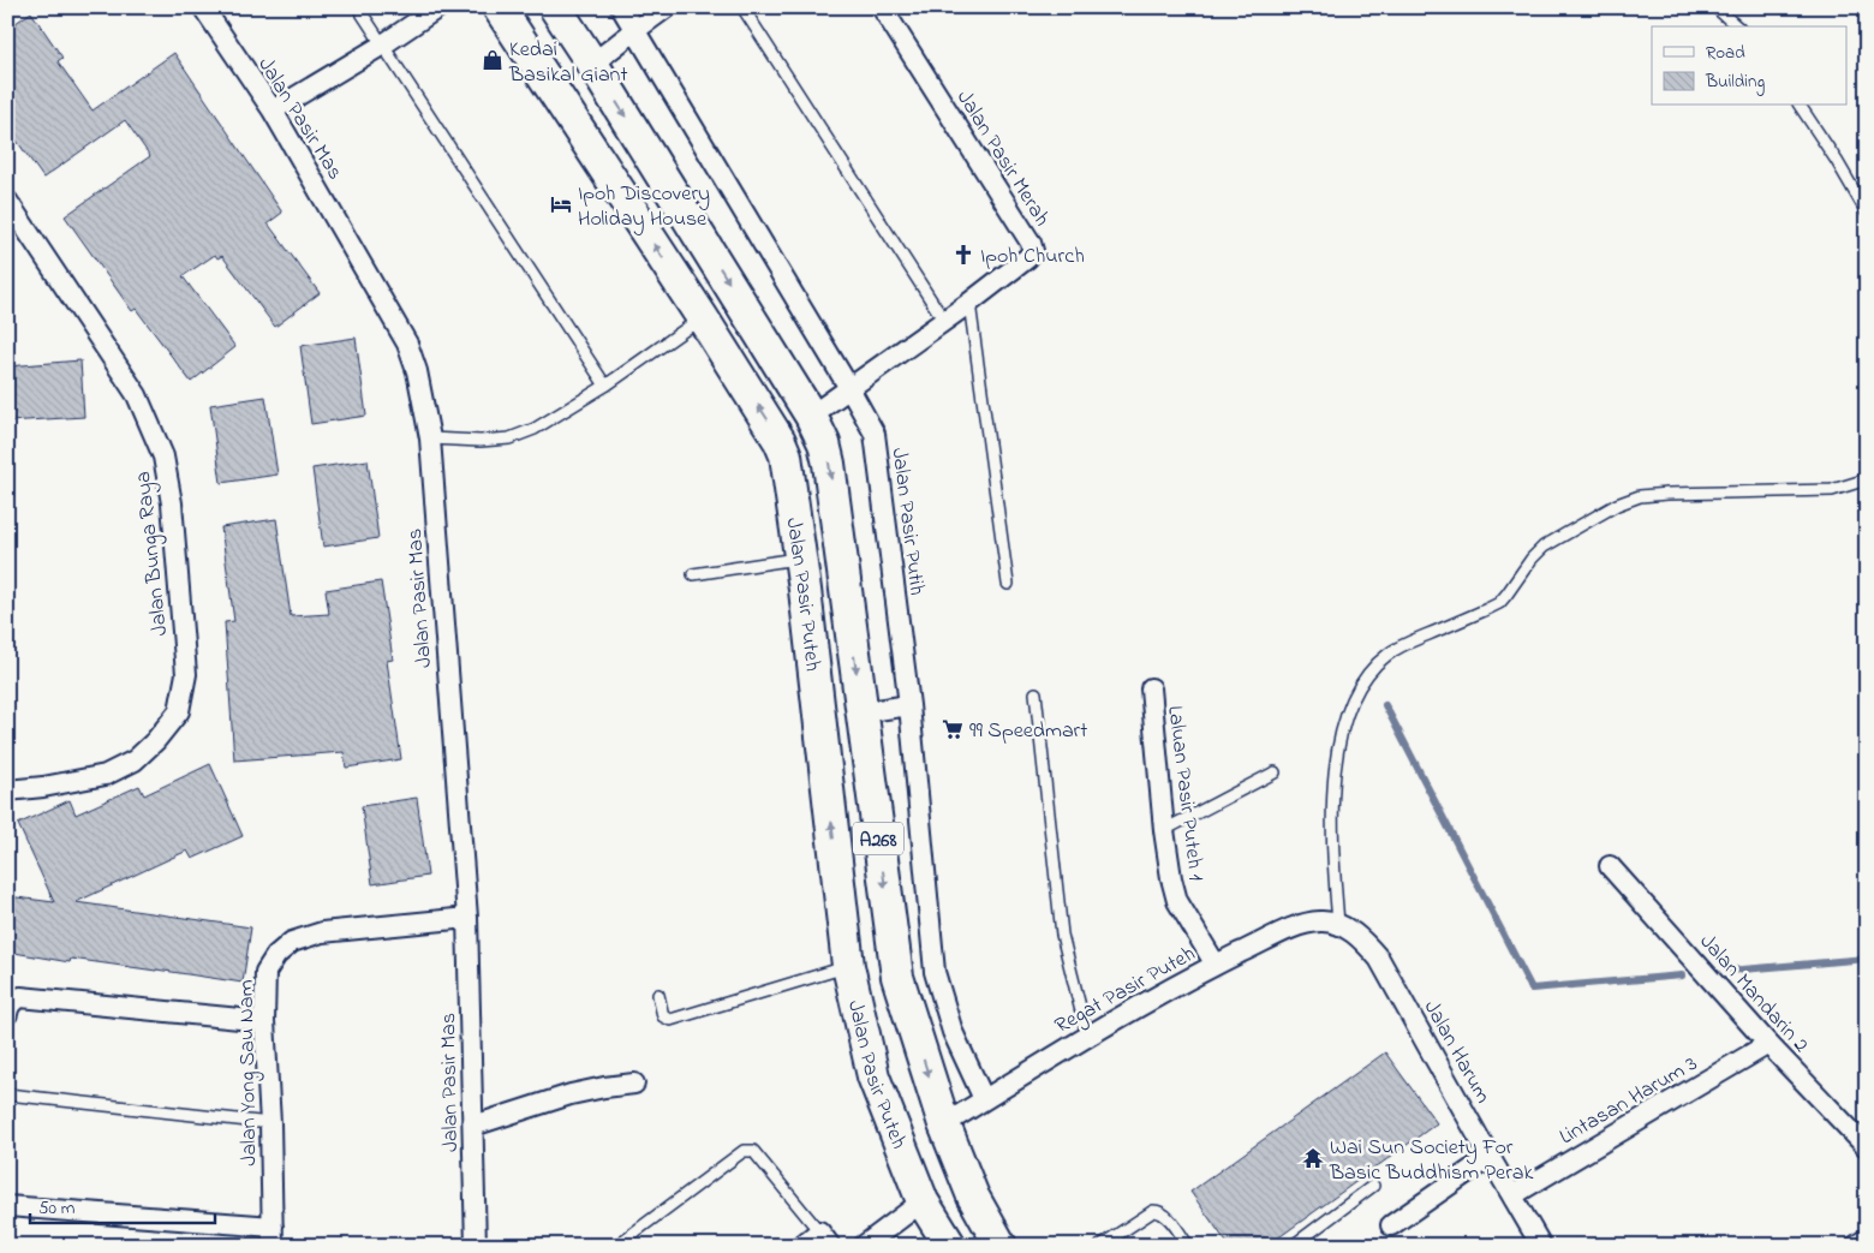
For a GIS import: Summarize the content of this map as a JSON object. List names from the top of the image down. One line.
{"streets":{"main road":["Jalan Pasir Puteh","A268"],"street":["Jalan Pasir Mas","Jalan Pasir Merah","Jalan Pasir Putih","Jalan Bunga Raya","Laluan Pasir Puteh 1","Regat Pasir Puteh","Jalan Mandarin 2","Jalan Harum","Jalan Yong Sau Nam","Lintasan Harum 3"]},"crossings":[["Jalan Pasir Mas","Jalan Yong Sau Nam"],["Jalan Pasir Merah","Jalan Pasir Putih"],["Jalan Pasir Merah","Jalan Pasir Puteh"],["Jalan Pasir Putih","Regat Pasir Puteh"],["Jalan Pasir Puteh","Regat Pasir Puteh"],["Laluan Pasir Puteh 1","Regat Pasir Puteh"],["Regat Pasir Puteh","Jalan Harum"],["Jalan Mandarin 2","Lintasan Harum 3"],["Jalan Harum","Lintasan Harum 3"]],"places":{"shop":["Kedai Basikal Giant"],"hotel":["Ipoh Discovery Holiday House"],"church":["Ipoh Church"],"supermarket":["99 Speedmart"],"temple":["Wai Sun Society For Basic Buddhism Perak"]},"legend":["Road","Building"],"scale_bar":"50 m"}
